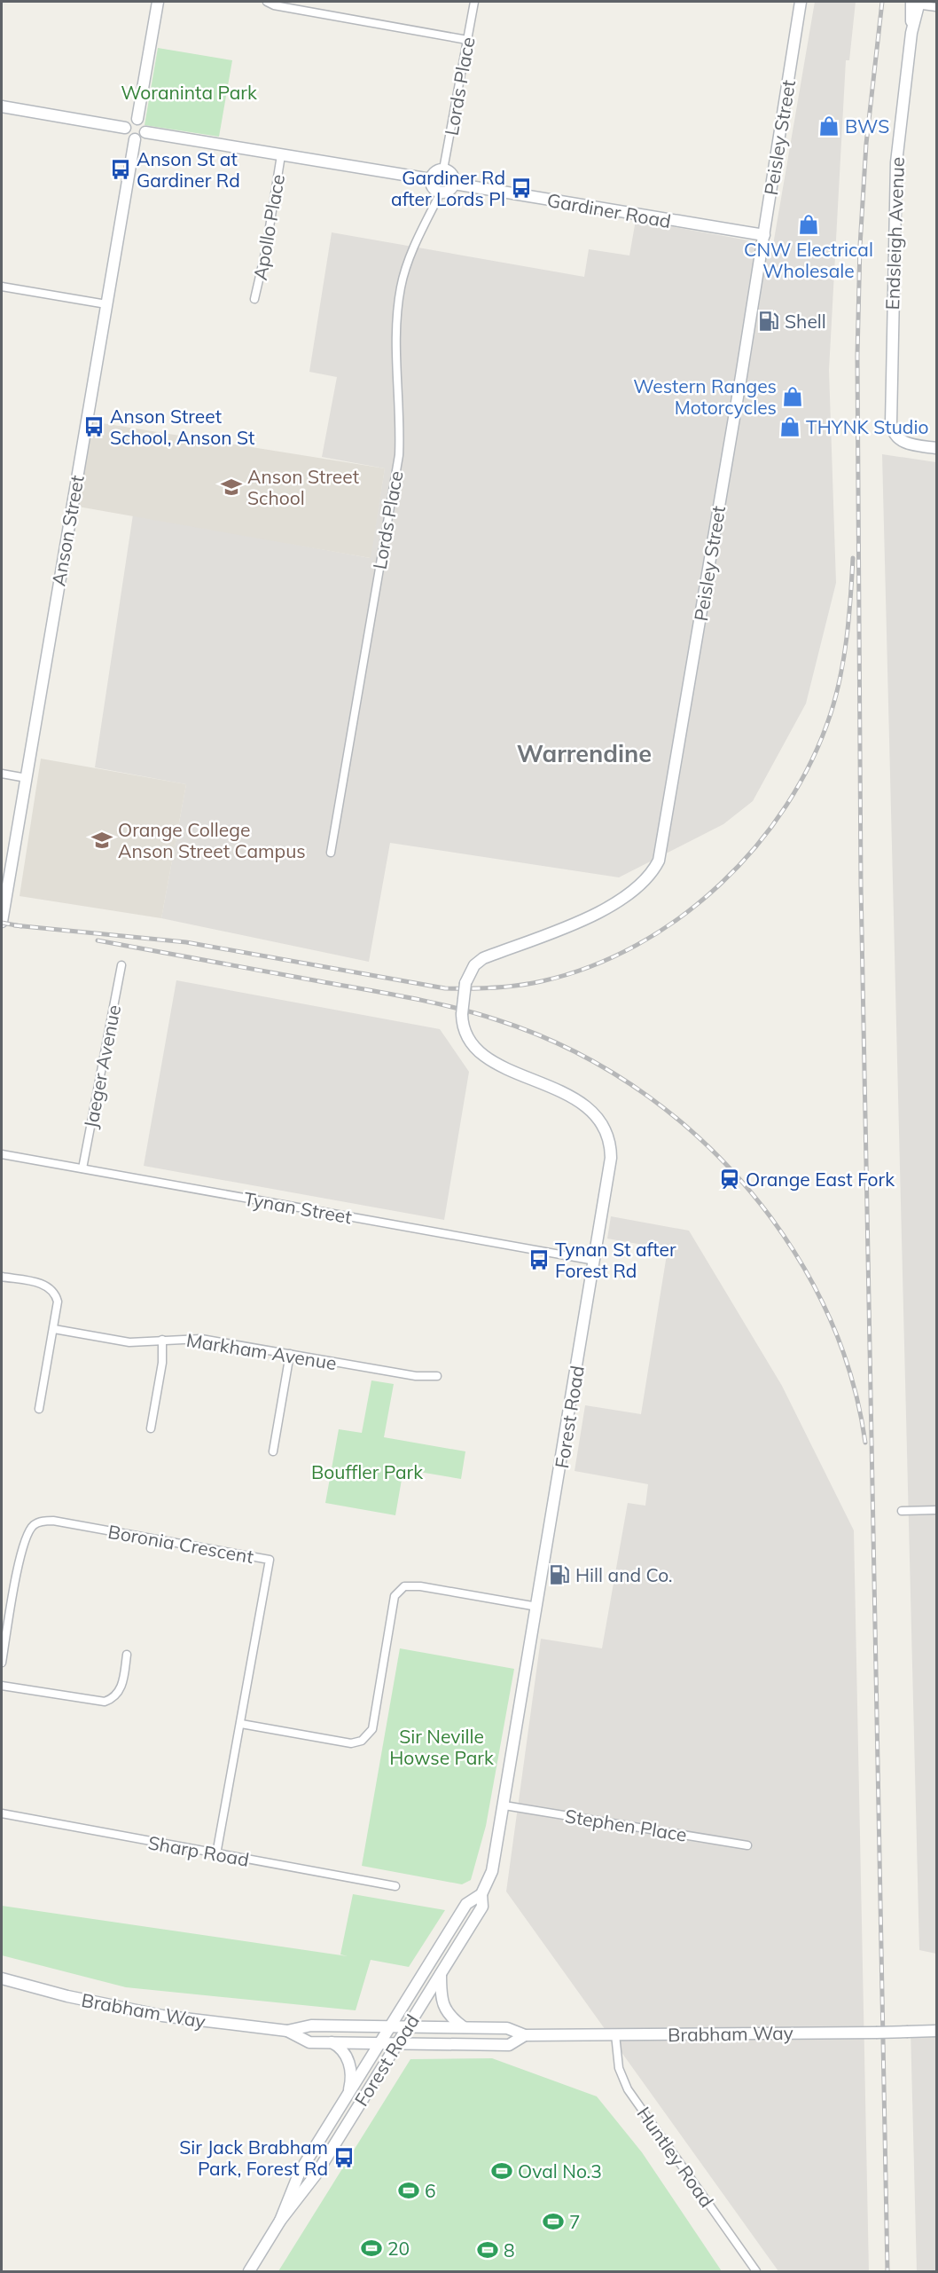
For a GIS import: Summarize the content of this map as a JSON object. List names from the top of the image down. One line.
{"streets":{"main road":["Peisley Street","Gardiner Road","Endsleigh Avenue","Anson Street","Forest Road","Brabham Way"],"street":["Lords Place","Apollo Place","Jaeger Avenue","Tynan Street","Markham Avenue","Boronia Crescent","Stephen Place","Sharp Road","Huntley Road"]},"crossings":[["Lords Place","Gardiner Road"],["Peisley Street","Gardiner Road"],["Peisley Street","Forest Road"],["Jaeger Avenue","Tynan Street"],["Tynan Street","Forest Road"],["Forest Road","Stephen Place"],["Forest Road","Brabham Way"],["Boronia Crescent","Sharp Road"],["Brabham Way","Huntley Road"]],"districts":["Warrendine"],"parks":["Woraninta Park","Bouffler Park","Sir Neville Howse Park"],"places":{"shop":["BWS","CNW Electrical Wholesale","Western Ranges Motorcycles","THYNK Studio"],"bus stop":["Anson St at Gardiner Rd","Gardiner Rd after Lords Pl","Anson Street School, Anson St","Tynan St after Forest Rd","Sir Jack Brabham Park, Forest Rd"],"fuel station":["Shell","Hill and Co."],"school or university":["Anson Street School","Orange College Anson Street Campus"],"station":["Orange East Fork"],"sports":["Oval No.3","6","7","20","8"]}}
